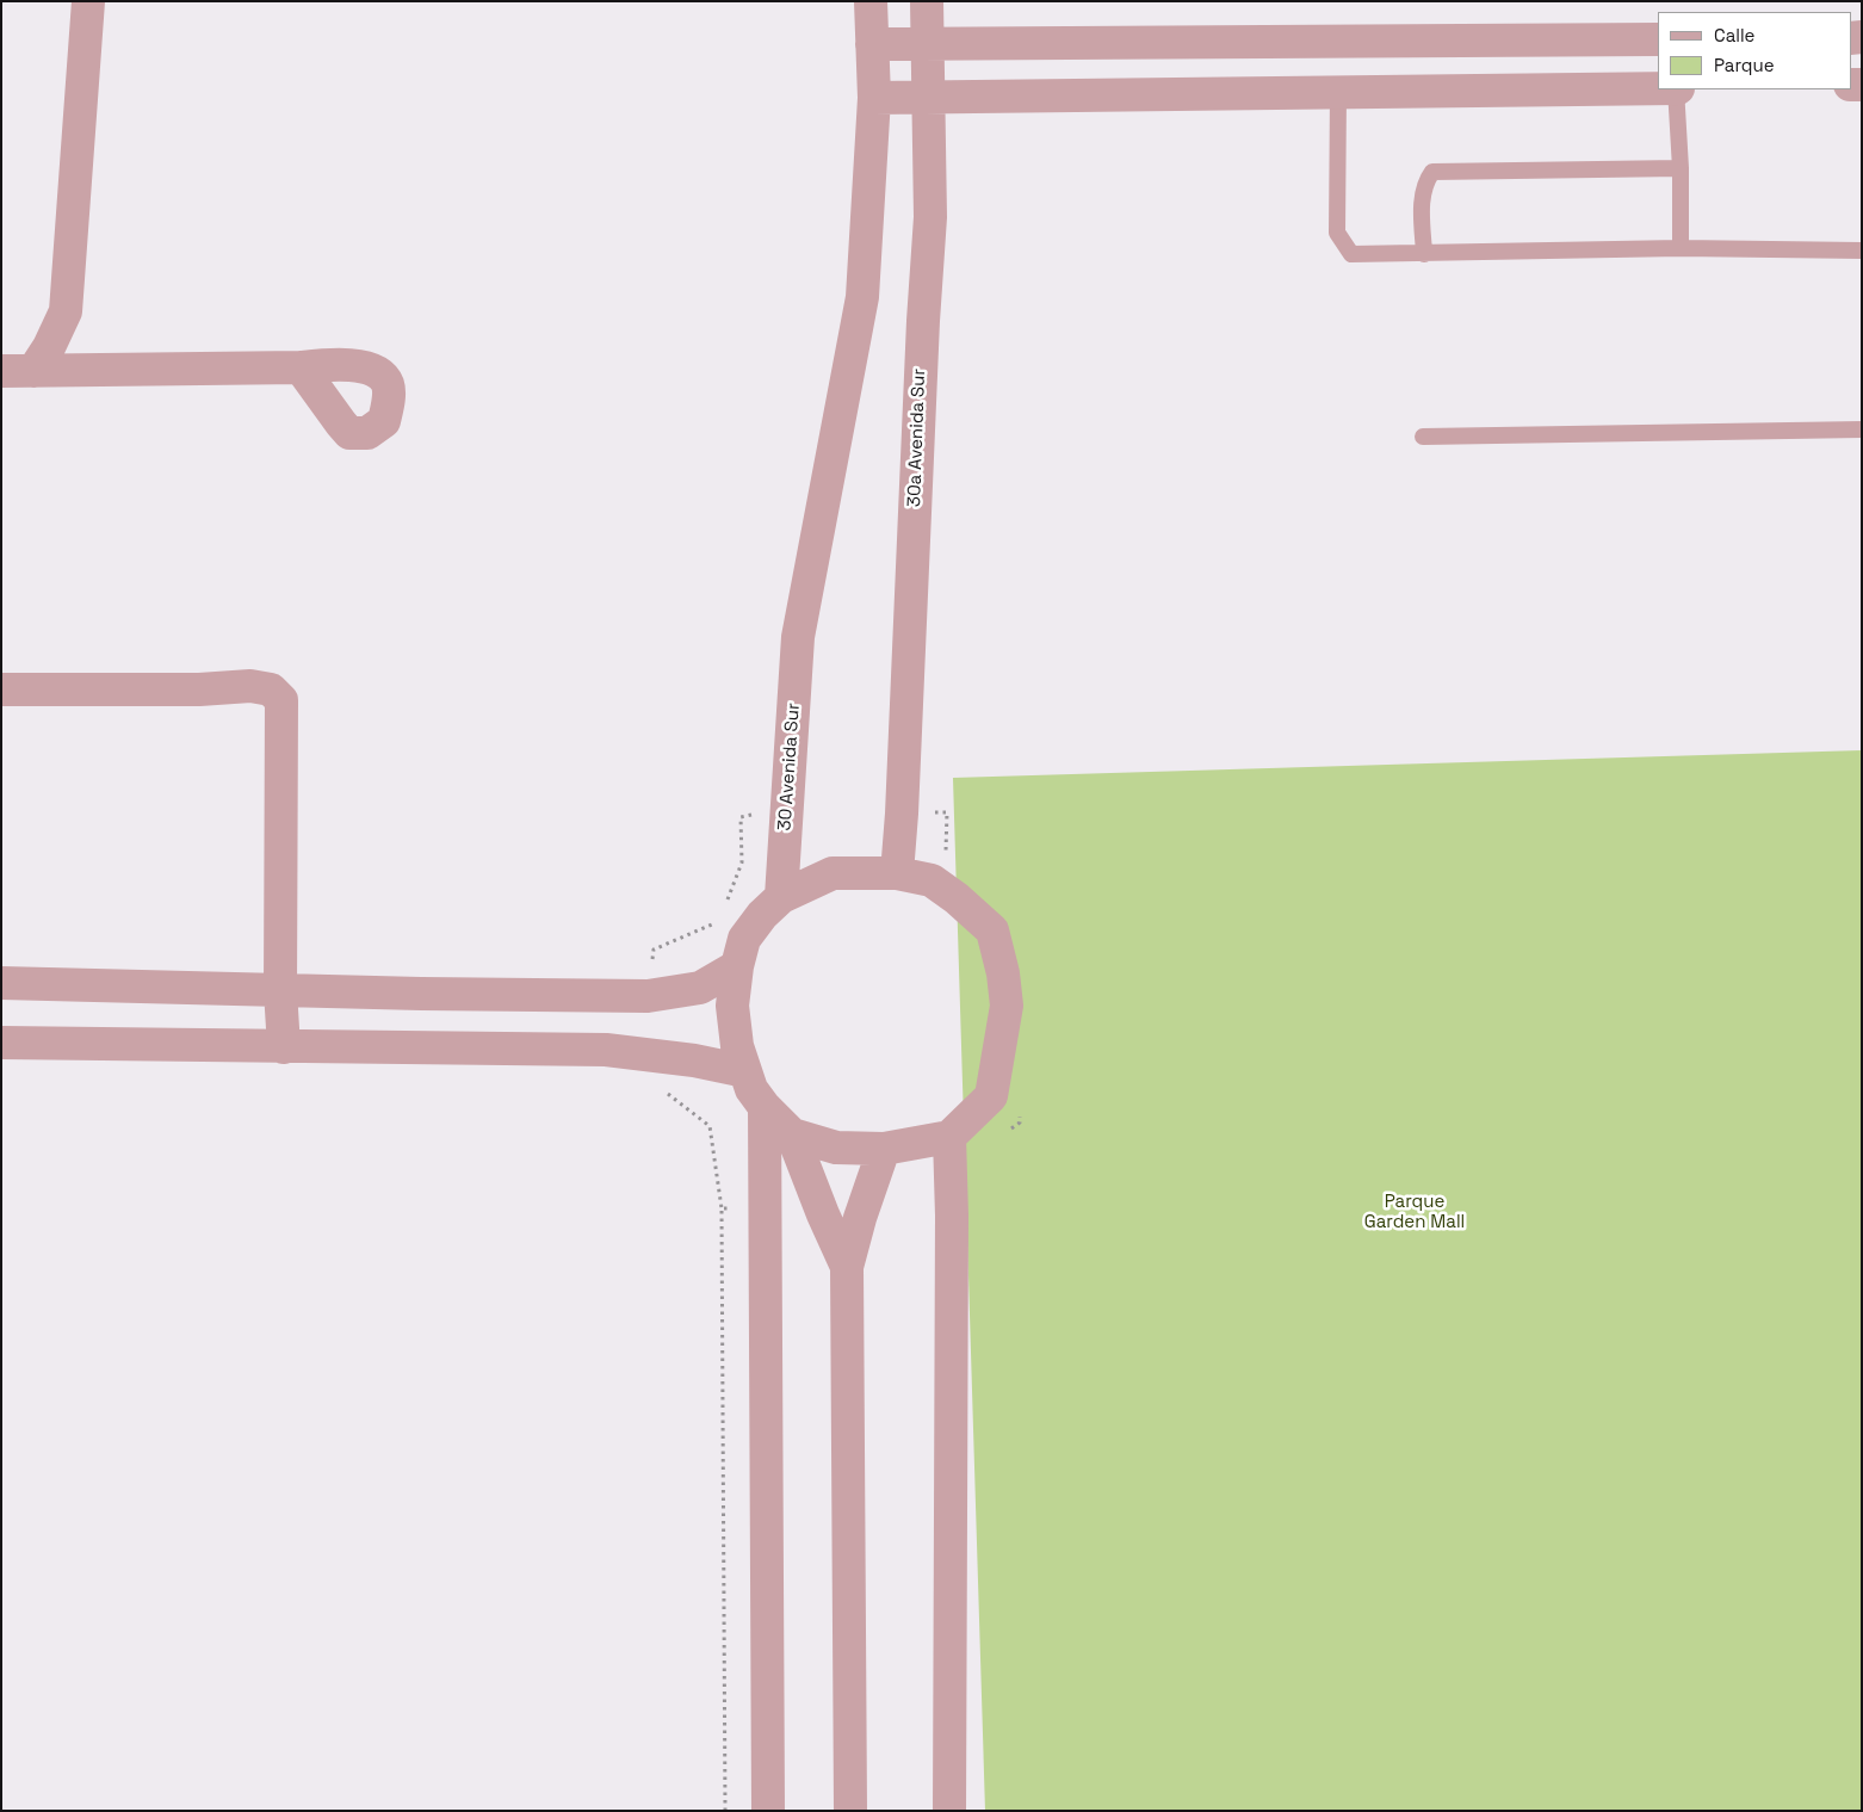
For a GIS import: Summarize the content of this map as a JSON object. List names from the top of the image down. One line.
{"streets":{"street":["30a Avenida Sur","30 Avenida Sur"]},"parks":["Parque Garden Mall"],"legend":["Calle","Parque"]}
